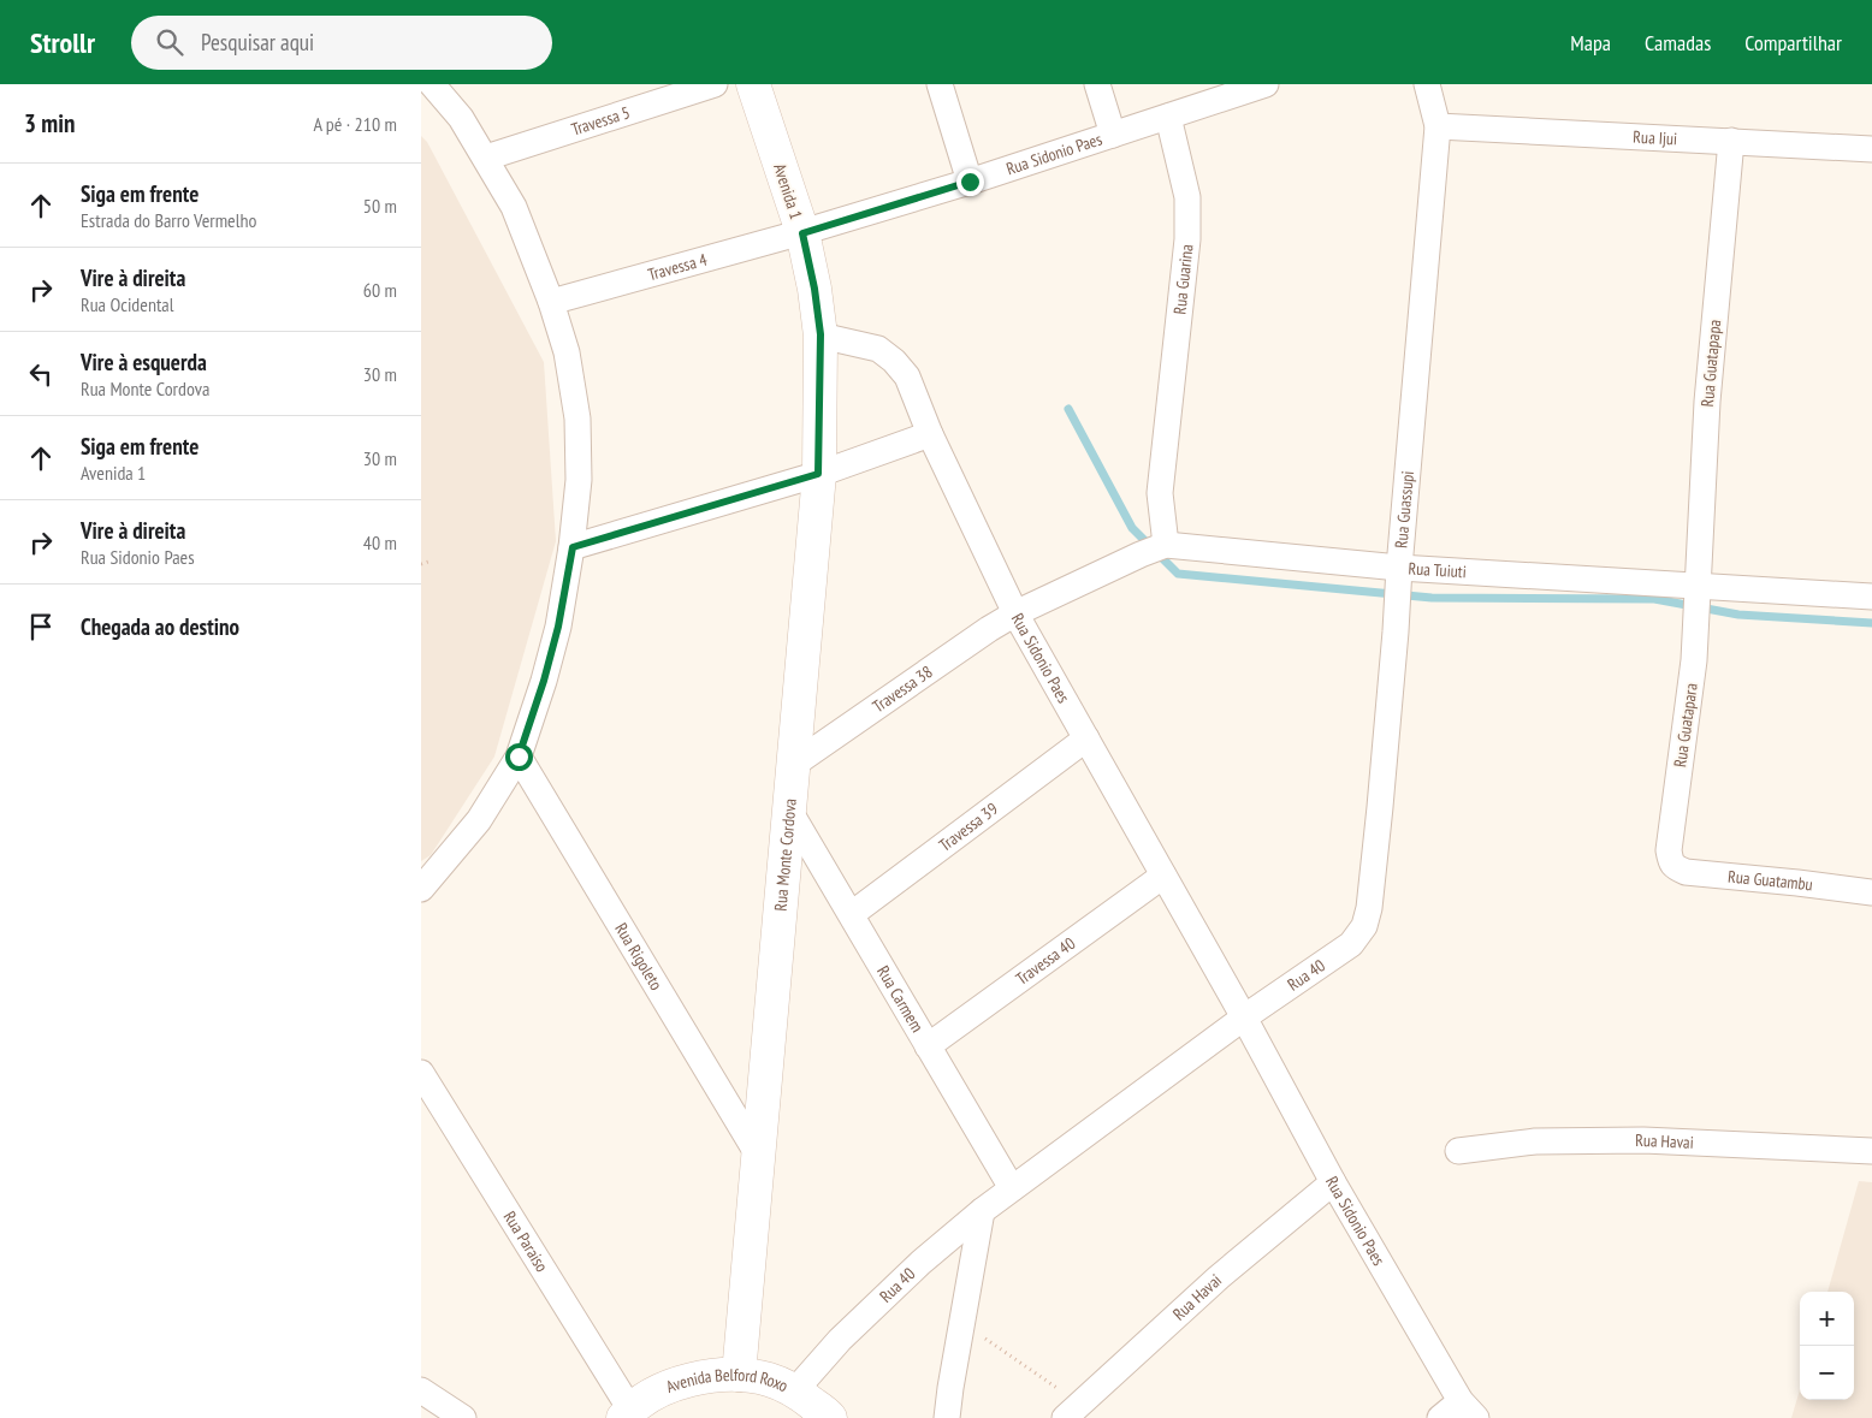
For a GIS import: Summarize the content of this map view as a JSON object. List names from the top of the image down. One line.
{"streets":{"street":["Travessa 5","Rua Ijui","Rua Sidonio Paes","Avenida 1","Travessa 4","Rua Guarina","Rua Guatapapa","Rua Guassupi","Rua Tuiuti","Travessa 38","Rua Guatapara","Travessa 39","Rua Monte Cordova","Rua Guatambu","Rua Rigoleto","Travessa 40","Rua 40","Rua Carmem","Rua Havai","Rua Paraiso","Avenida Belford Roxo"]},"crossings":[["Rua Ijui","Rua Guatapapa"],["Rua Ijui","Rua Guassupi"],["Rua Sidonio Paes","Avenida 1"],["Rua Sidonio Paes","Travessa 4"],["Rua Sidonio Paes","Rua Guarina"],["Rua Sidonio Paes","Travessa 38"],["Rua Sidonio Paes","Travessa 39"],["Rua Sidonio Paes","Rua Monte Cordova"],["Rua Sidonio Paes","Travessa 40"],["Rua Sidonio Paes","Rua 40"],["Rua Sidonio Paes","Rua Havai"],["Avenida 1","Travessa 4"],["Avenida 1","Rua Monte Cordova"],["Rua Guarina","Rua Tuiuti"],["Rua Guatapapa","Rua Tuiuti"],["Rua Guatapapa","Rua Guatapara"],["Rua Guassupi","Rua Tuiuti"],["Rua Guassupi","Rua 40"],["Rua Tuiuti","Rua Guatapara"],["Travessa 38","Rua Monte Cordova"],["Rua Guatapara","Rua Guatambu"],["Travessa 39","Rua Carmem"],["Rua Monte Cordova","Rua Rigoleto"],["Rua Monte Cordova","Rua Carmem"],["Rua Monte Cordova","Avenida Belford Roxo"],["Travessa 40","Rua Carmem"],["Rua 40","Rua Carmem"],["Rua 40","Avenida Belford Roxo"],["Rua Paraiso","Avenida Belford Roxo"]],"page":{"header":"Strollr","search":"Pesquisar aqui","nav":["Mapa","Camadas","Compartilhar"],"heading":["3 min","A pé · 210 m"],"list":[["Siga em frente","Estrada do Barro Vermelho","50 m"],["Vire à direita","Rua Ocidental","60 m"],["Vire à esquerda","Rua Monte Cordova","30 m"],["Siga em frente","Avenida 1","30 m"],["Vire à direita","Rua Sidonio Paes","40 m"],"Chegada ao destino"],"map_buttons":["+","−"]}}
